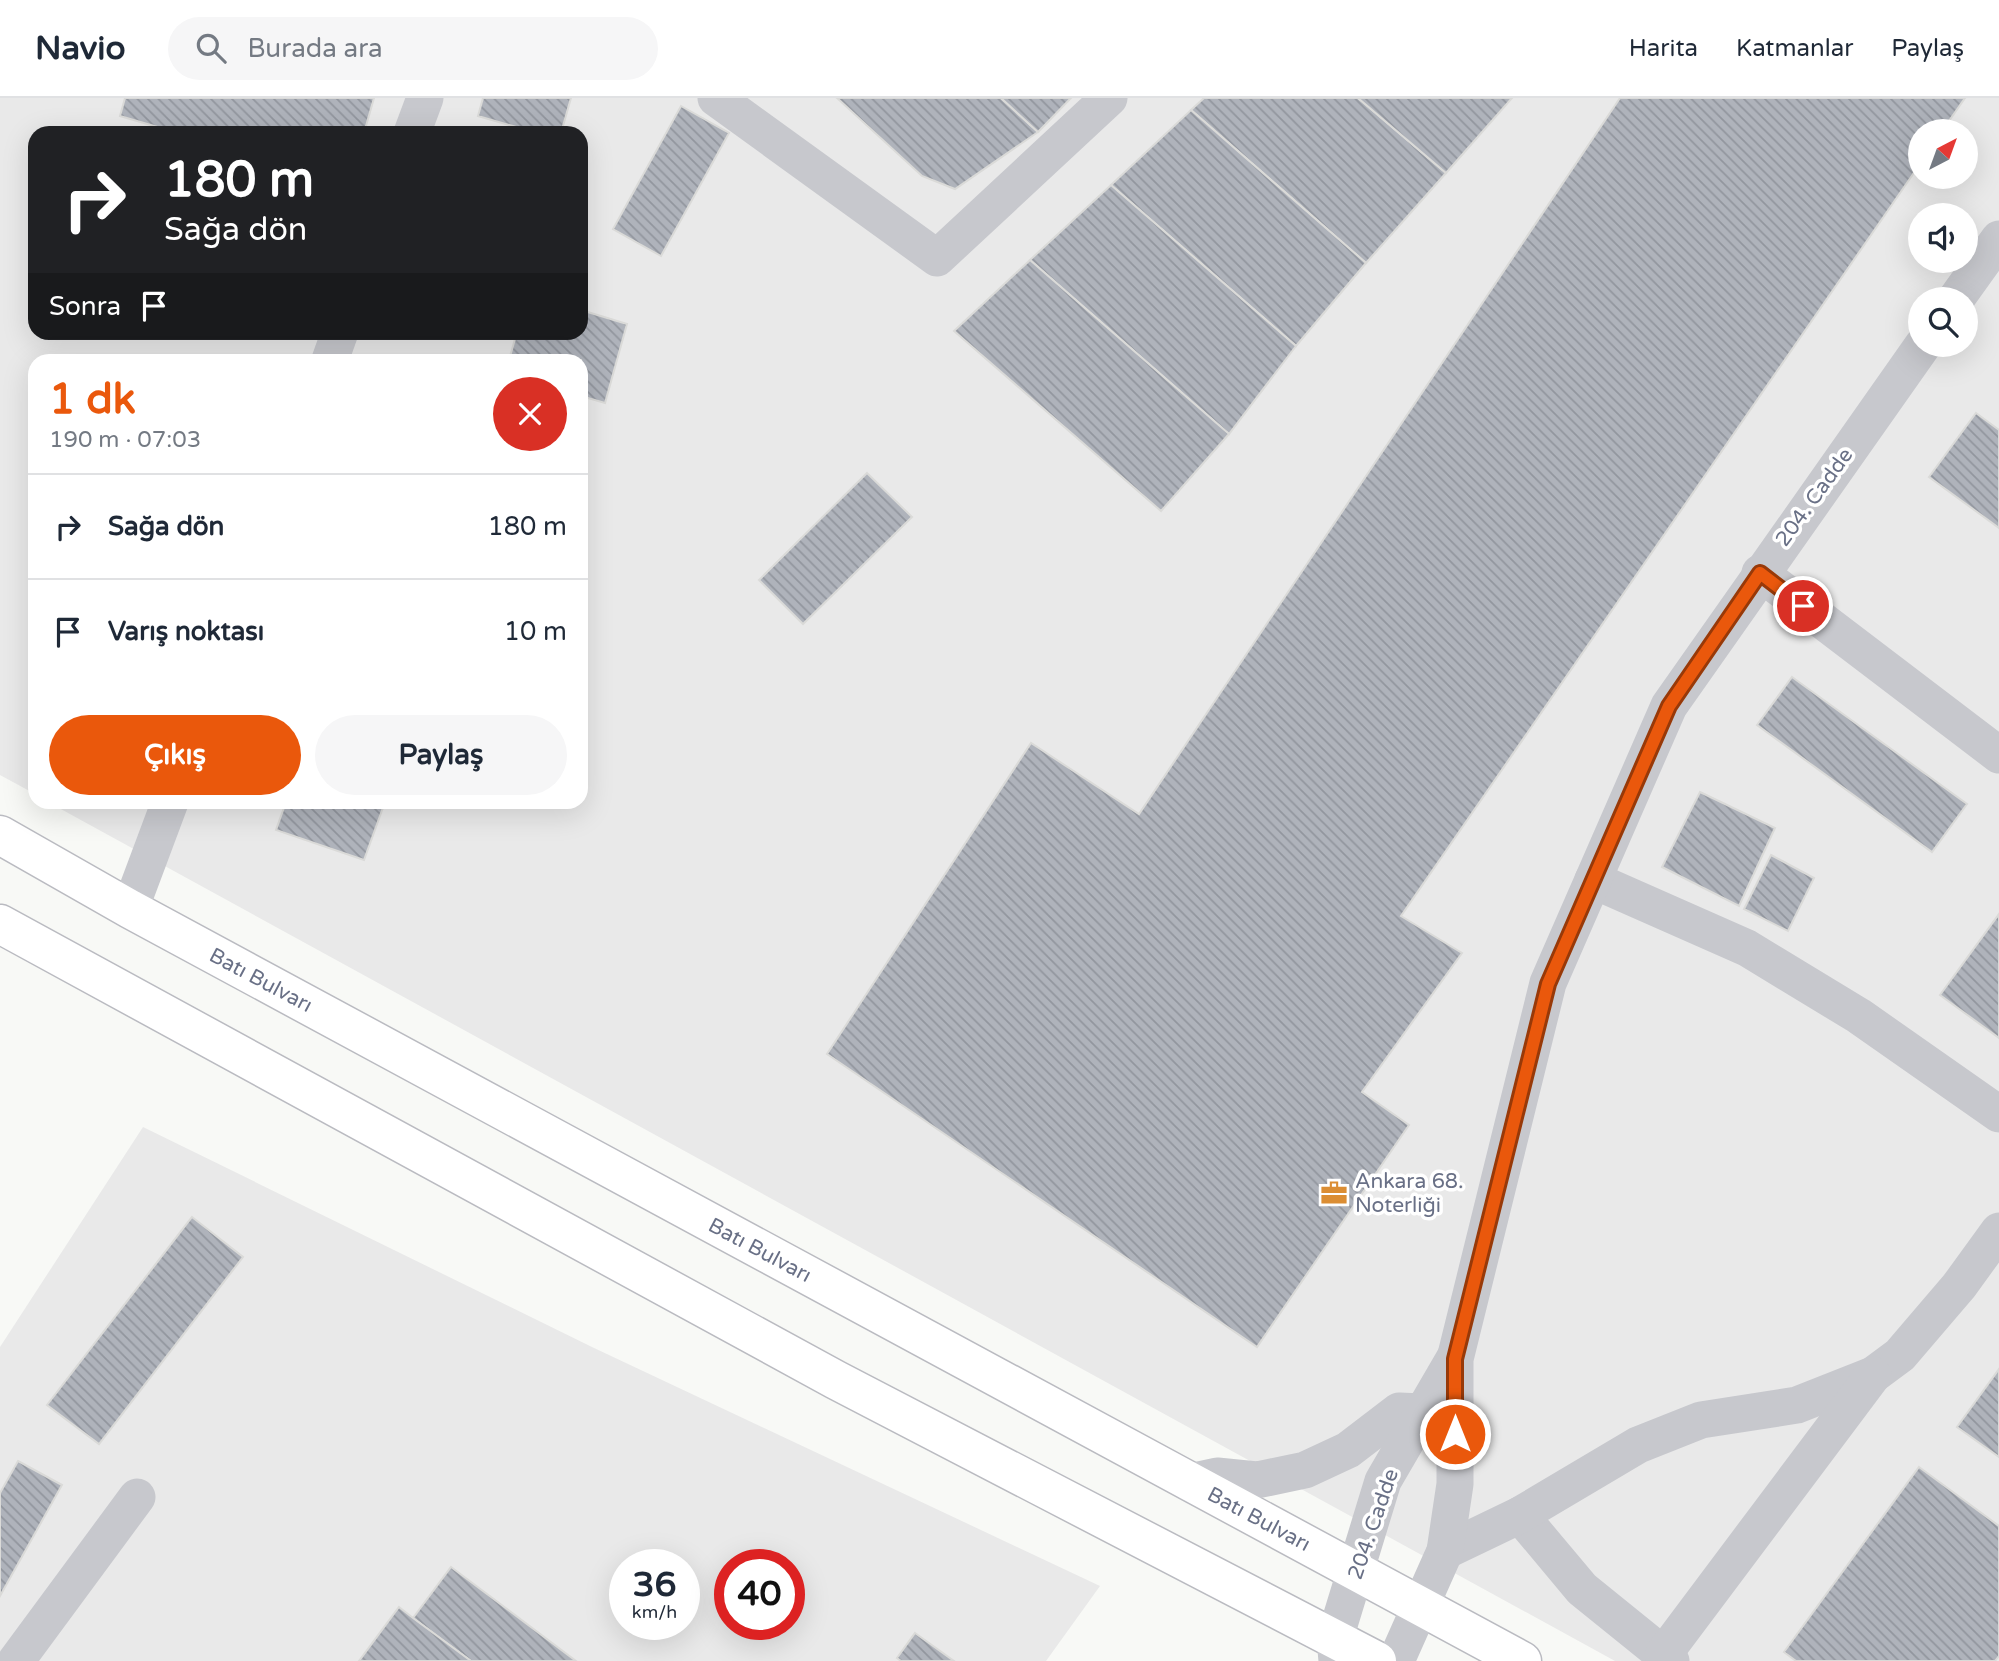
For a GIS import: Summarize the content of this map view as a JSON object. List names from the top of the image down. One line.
{"streets":{"main road":["Batı Bulvarı"],"street":["204. Cadde"]},"crossings":[["204. Cadde","Batı Bulvarı"]],"places":{"office":["Ankara 68. Noterliği"]},"north":"top right","page":{"header":"Navio","search":"Burada ara","nav":["Harita","Katmanlar","Paylaş"],"turn":["180 m","Sağa dön"],"then":"Sonra","heading":["1 dk","190 m · 07:03"],"list":[{"name":"Sağa dön","value":"180 m"},{"name":"Varış noktası","value":"10 m"}],"buttons":["Çıkış","Paylaş"],"speed":"36 km/h","limit":"40"}}
